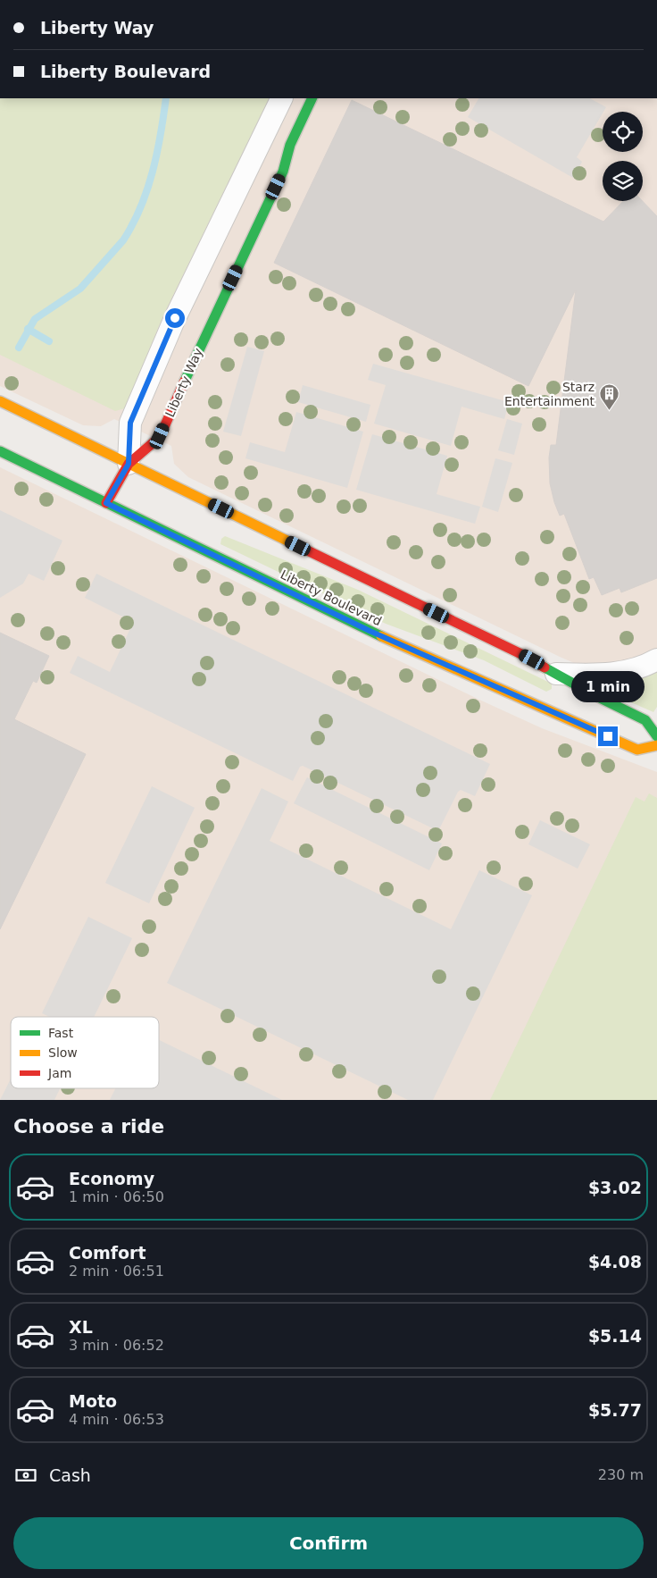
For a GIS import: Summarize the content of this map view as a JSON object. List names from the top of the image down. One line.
{"streets":{"street":["Liberty Way","Liberty Boulevard"]},"crossings":[["Liberty Way","Liberty Boulevard"]],"places":{"building":["Starz Entertainment"]},"legend":["Fast","Slow","Jam"],"page":{"banner":["Liberty Way","Liberty Boulevard"],"bubble":"1 min","heading":"Choose a ride","list":[{"name":"Economy","note":"1 min · 06:50","value":"$3.02"},{"name":"Comfort","note":"2 min · 06:51","value":"$4.08"},{"name":"XL","note":"3 min · 06:52","value":"$5.14"},{"name":"Moto","note":"4 min · 06:53","value":"$5.77"}],"pay":["Cash","230 m"],"buttons":"Confirm"}}
